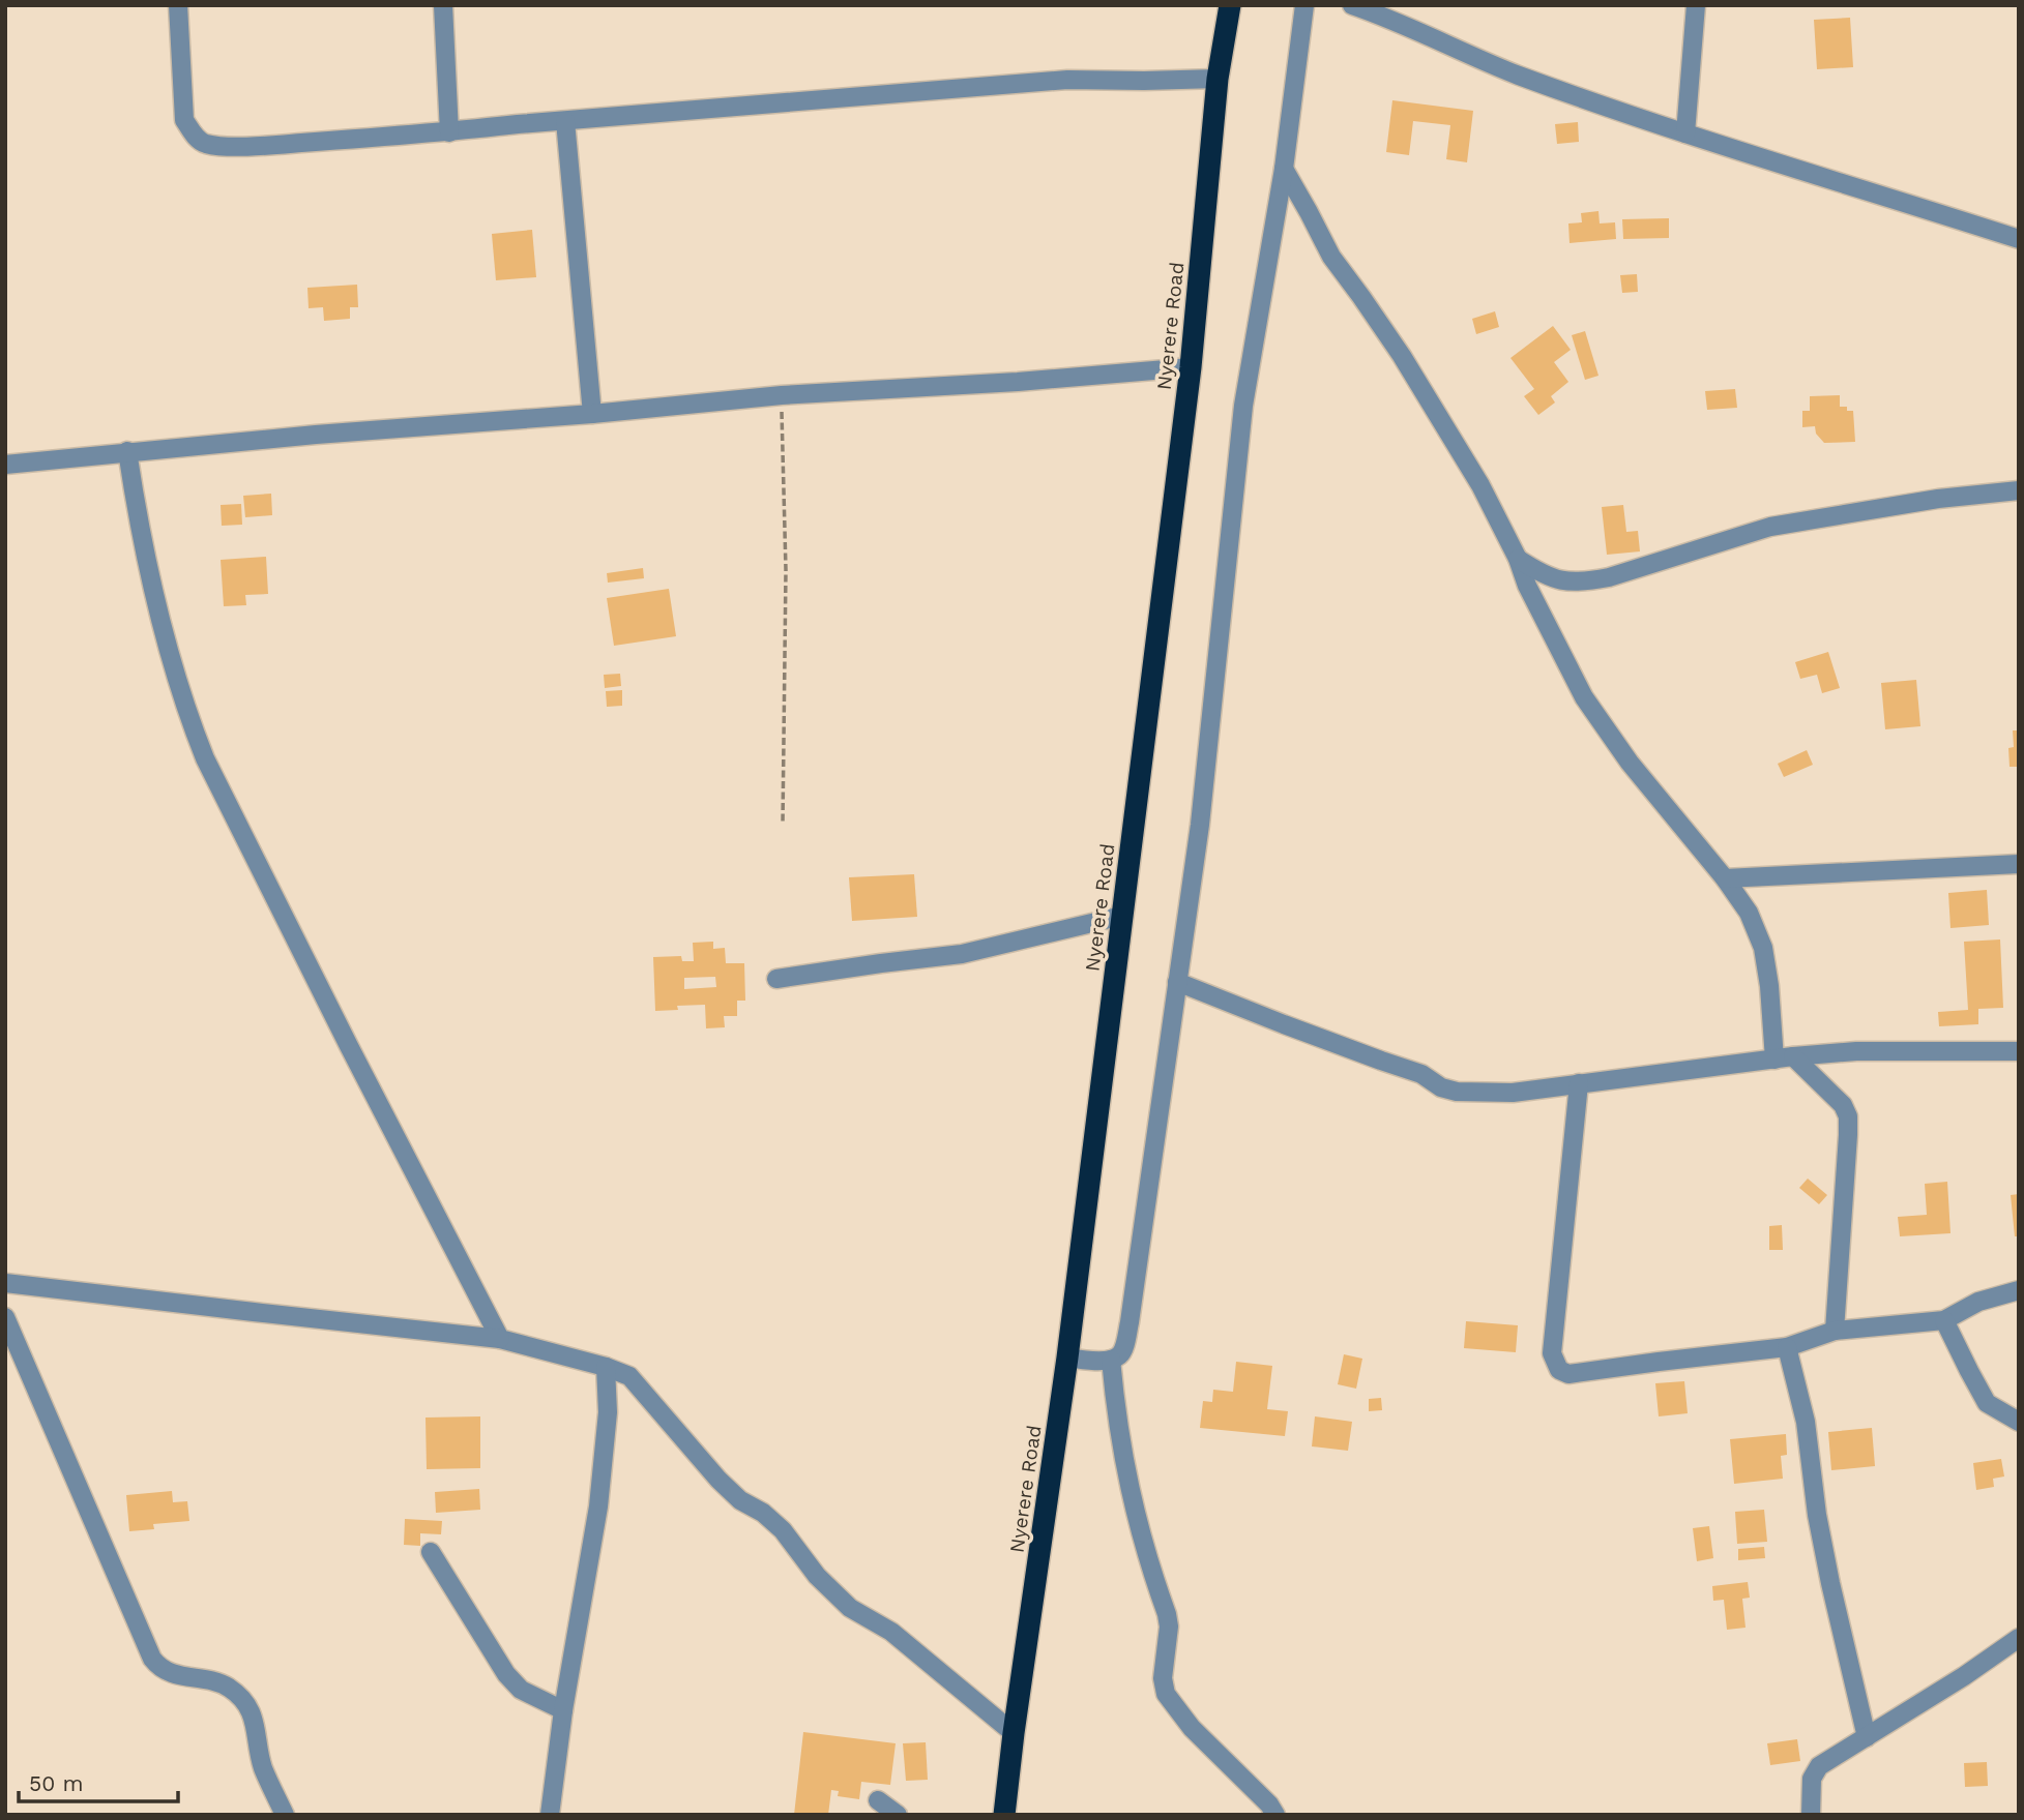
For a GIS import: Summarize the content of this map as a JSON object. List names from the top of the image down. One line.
{"streets":{"highway":["Nyerere Road"]},"scale_bar":"50 m"}
